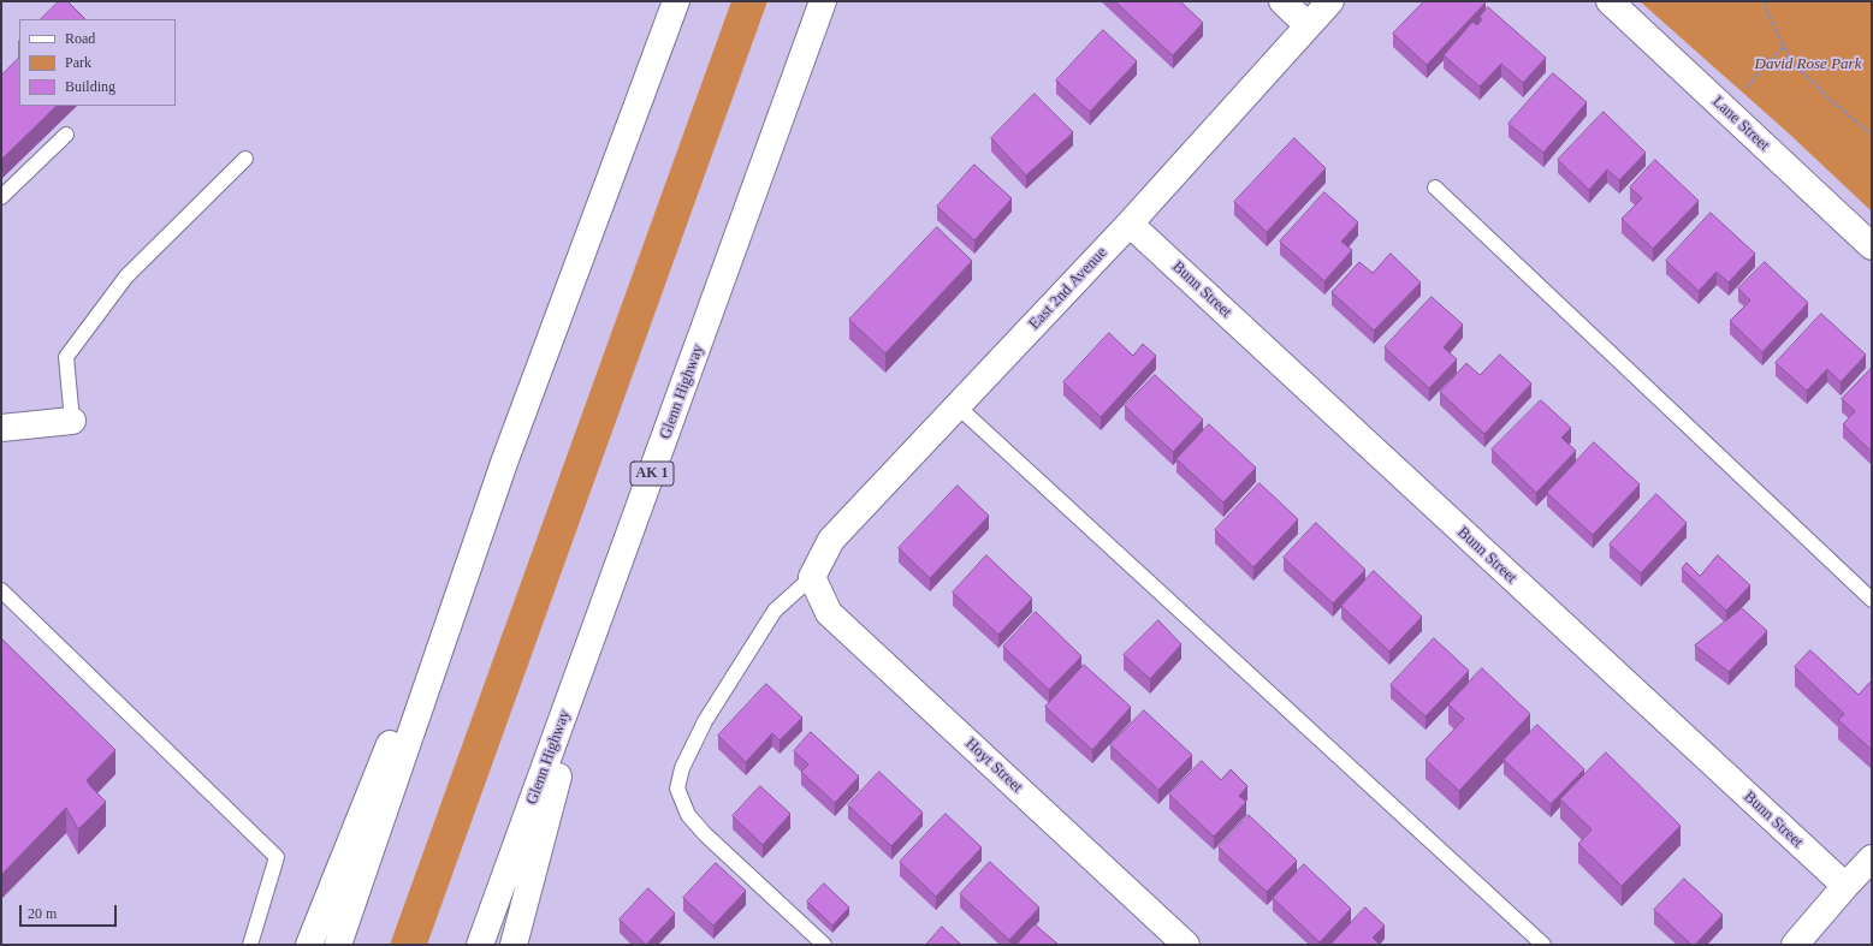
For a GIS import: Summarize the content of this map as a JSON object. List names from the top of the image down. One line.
{"streets":{"main road":["Lane Street","East 2nd Avenue","Bunn Street","Glenn Highway","AK 1","Hoyt Street"]},"crossings":[["East 2nd Avenue","Bunn Street"],["East 2nd Avenue","Hoyt Street"]],"parks":["David Rose Park"],"legend":["Road","Park","Building"],"scale_bar":"20 m"}
